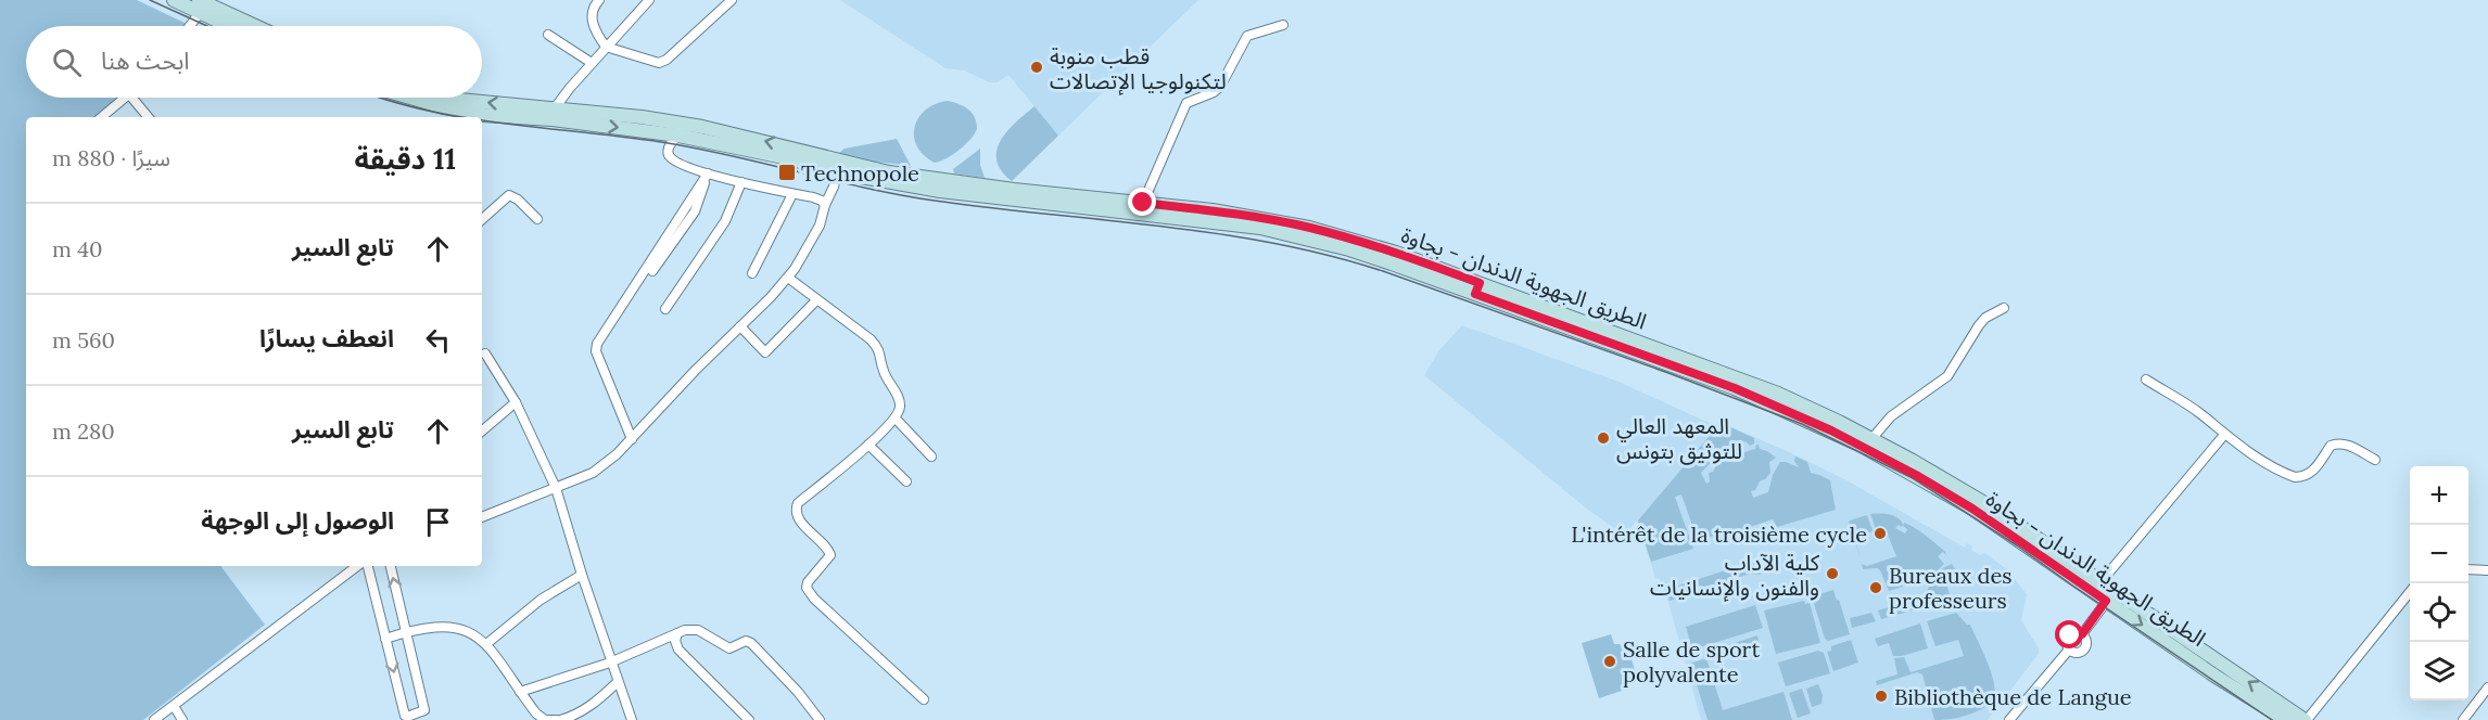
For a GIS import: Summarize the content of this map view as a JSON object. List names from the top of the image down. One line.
{"streets":{"main road":["الطريق الجهوية الدندان - بجاوة"]},"places":{"other":["قطب منوبة لتكنولوجيا الإتصالات","المعهد العالي للتوثيق بتونس","L'intérêt de la troisième cycle","كلية الآداب والفنون والإنسانيات","Bureaux des professeurs","Salle de sport polyvalente","Bibliothèque de Langue"],"transit":["Technopole"]},"page":{"search":"ابحث هنا","heading":["11 دقيقة","سيرًا · 880 m"],"list":[["تابع السير","40 m"],["انعطف يسارًا","560 m"],["تابع السير","280 m"],"الوصول إلى الوجهة"],"map_buttons":["+","−"]}}
